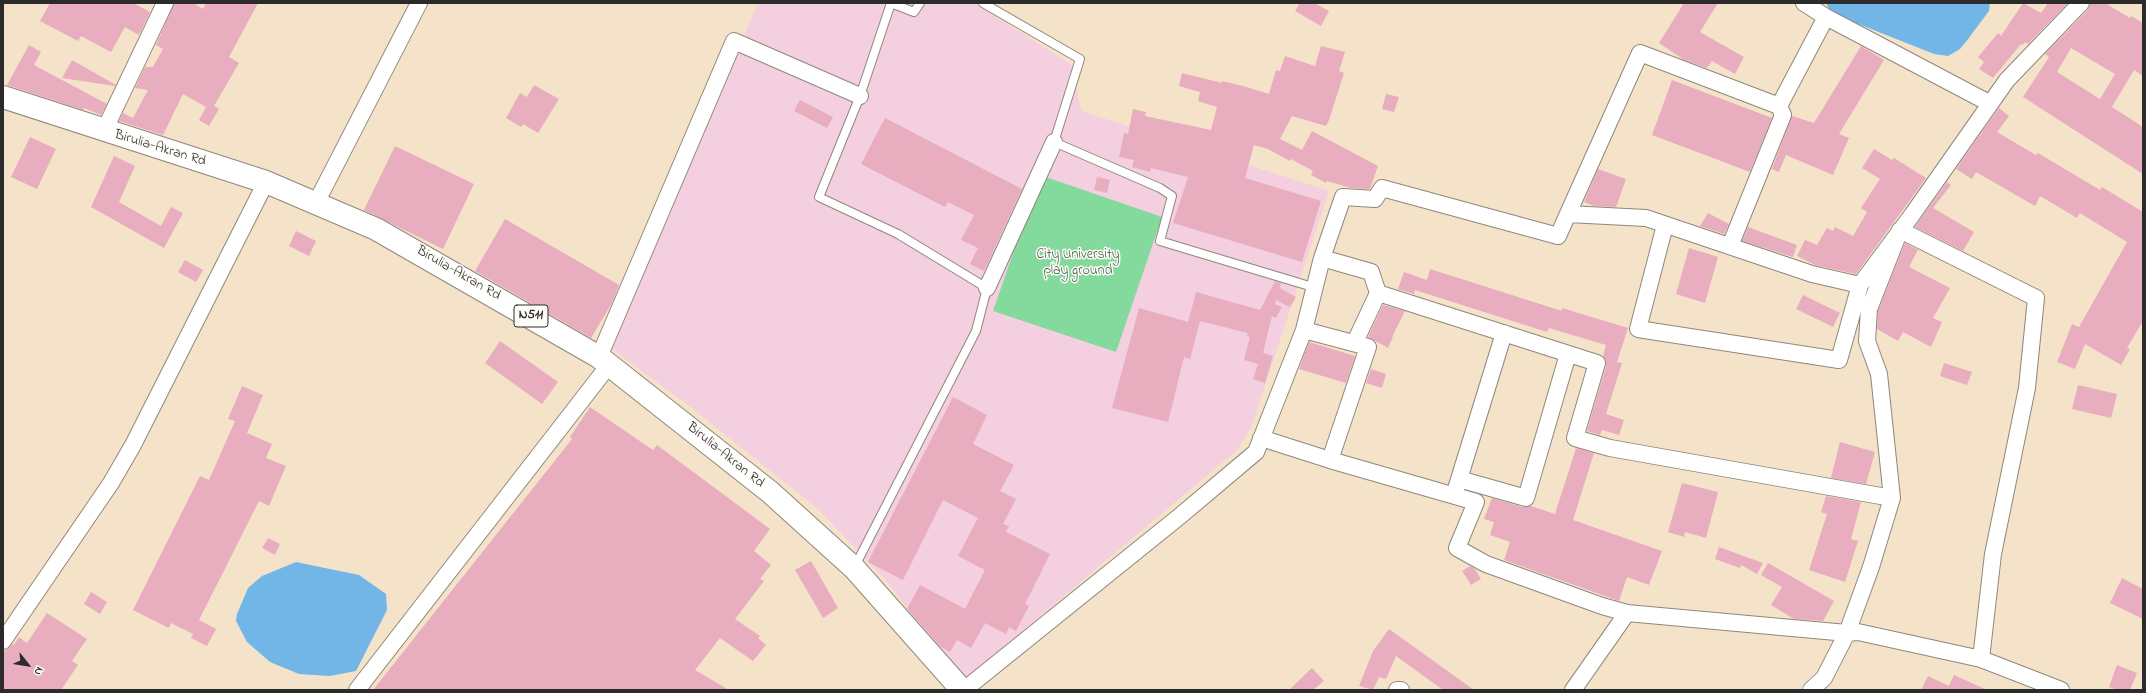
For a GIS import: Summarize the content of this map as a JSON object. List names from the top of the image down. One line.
{"streets":{"highway":["Birulia-Akran Rd","N511"]},"parks":["City University play ground"],"north":"bottom right"}
